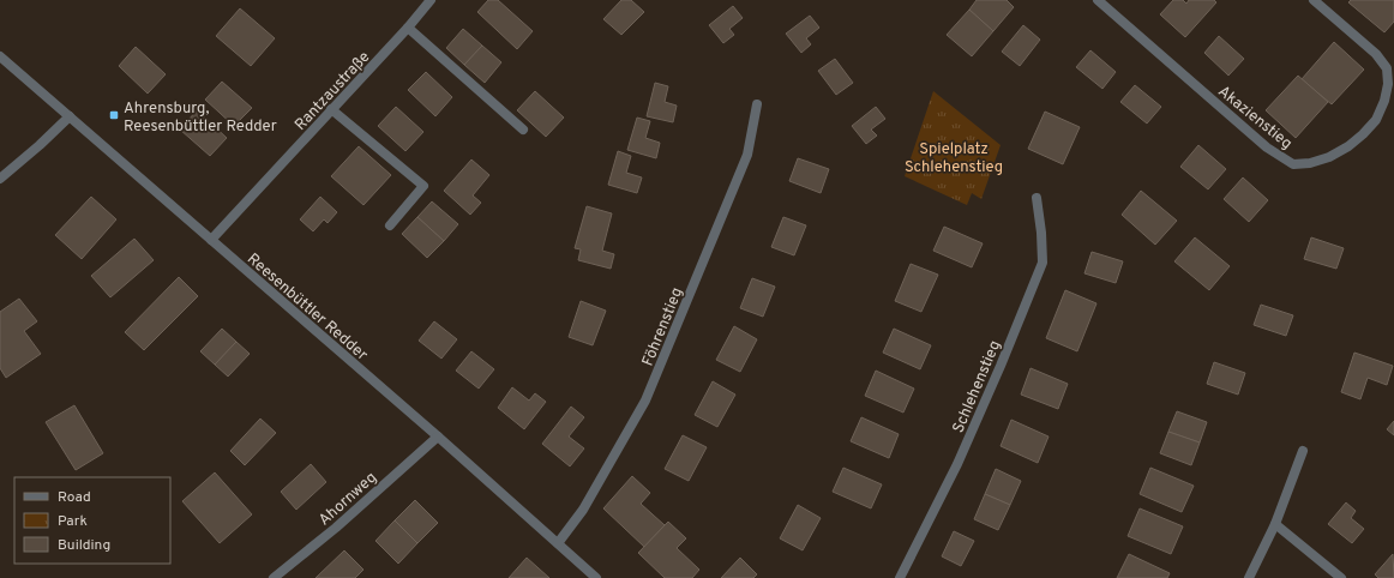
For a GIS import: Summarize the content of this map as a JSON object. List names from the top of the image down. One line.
{"streets":{"street":["Rantzaustraße","Akazienstieg","Reesenbüttler Redder","Föhrenstieg","Schlehenstieg","Ahornweg"]},"crossings":[["Rantzaustraße","Reesenbüttler Redder"],["Reesenbüttler Redder","Föhrenstieg"],["Reesenbüttler Redder","Ahornweg"]],"parks":["Spielplatz Schlehenstieg"],"places":{"transit":["Ahrensburg, Reesenbüttler Redder"]},"legend":["Road","Park","Building"]}
